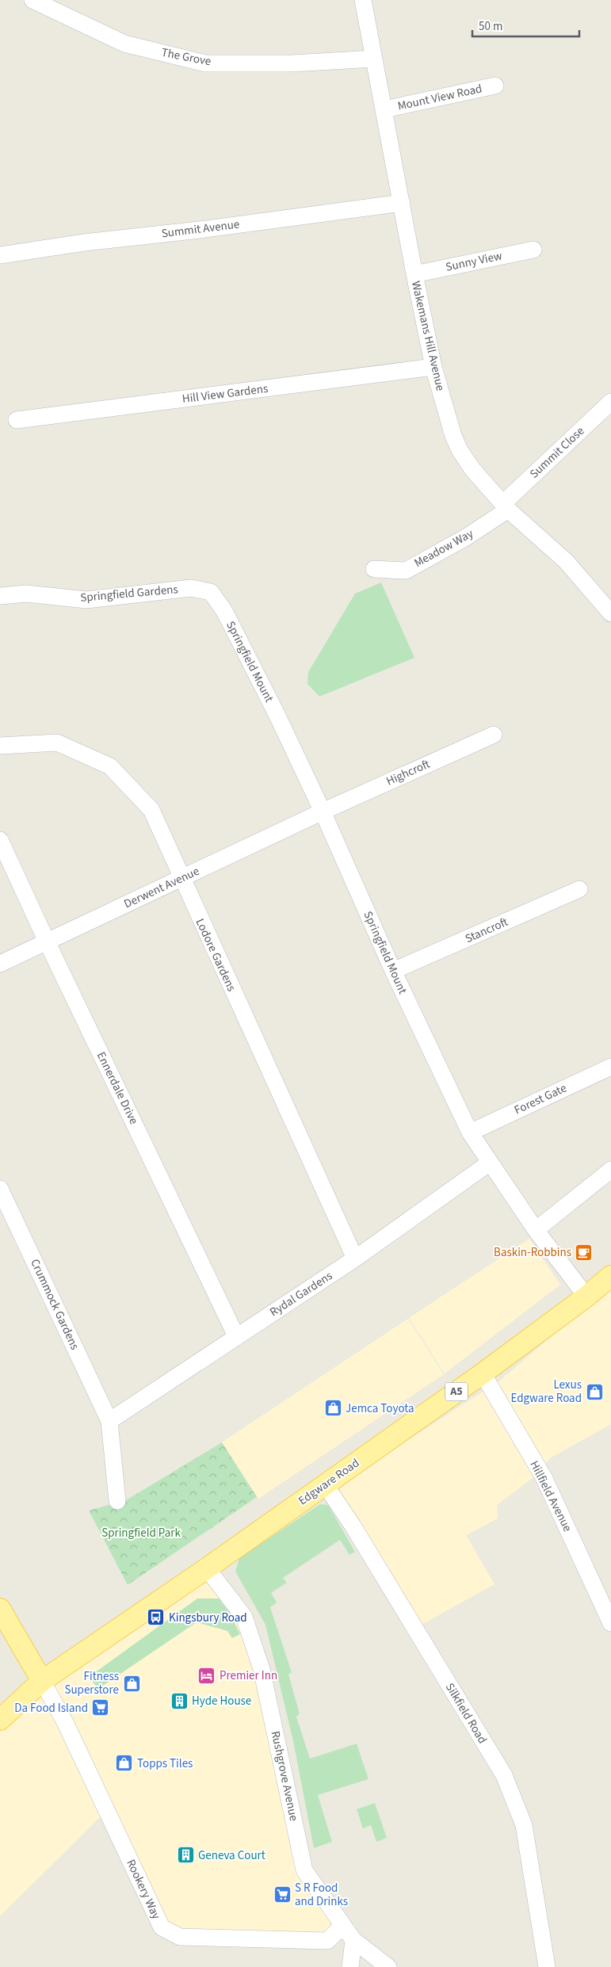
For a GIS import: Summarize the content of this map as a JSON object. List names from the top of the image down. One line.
{"streets":{"main road":["A5","Edgware Road"],"street":["The Grove","Mount View Road","Summit Avenue","Sunny View","Wakemans Hill Avenue","Hill View Gardens","Summit Close","Meadow Way","Springfield Gardens","Springfield Mount","Highcroft","Derwent Avenue","Stancroft","Lodore Gardens","Ennerdale Drive","Forest Gate","Rydal Gardens","Crummock Gardens","Hillfield Avenue","Silkfield Road","Rushgrove Avenue","Rookery Way"]},"crossings":[["The Grove","Wakemans Hill Avenue"],["Mount View Road","Wakemans Hill Avenue"],["Summit Avenue","Wakemans Hill Avenue"],["Sunny View","Wakemans Hill Avenue"],["Wakemans Hill Avenue","Hill View Gardens"],["Wakemans Hill Avenue","Summit Close"],["Wakemans Hill Avenue","Meadow Way"],["Summit Close","Meadow Way"],["Springfield Gardens","Springfield Mount"],["Springfield Mount","Highcroft"],["Springfield Mount","Derwent Avenue"],["Springfield Mount","Stancroft"],["Springfield Mount","Forest Gate"],["Springfield Mount","Rydal Gardens"],["Springfield Mount","Edgware Road"],["Highcroft","Derwent Avenue"],["Derwent Avenue","Lodore Gardens"],["Derwent Avenue","Ennerdale Drive"],["Lodore Gardens","Rydal Gardens"],["Ennerdale Drive","Rydal Gardens"],["Rydal Gardens","Crummock Gardens"],["A5","Edgware Road"],["A5","Rookery Way"],["Edgware Road","Hillfield Avenue"],["Edgware Road","Silkfield Road"],["Edgware Road","Rushgrove Avenue"],["Edgware Road","Rookery Way"],["Rushgrove Avenue","Rookery Way"]],"parks":["Springfield Park"],"places":{"cafe":["Baskin-Robbins"],"shop":["Lexus Edgware Road","Jemca Toyota","Fitness Superstore","Topps Tiles"],"bus stop":["Kingsbury Road"],"hotel":["Premier Inn"],"building":["Hyde House","Geneva Court"],"supermarket":["Da Food Island","S R Food and Drinks"]},"scale_bar":"50 m"}
